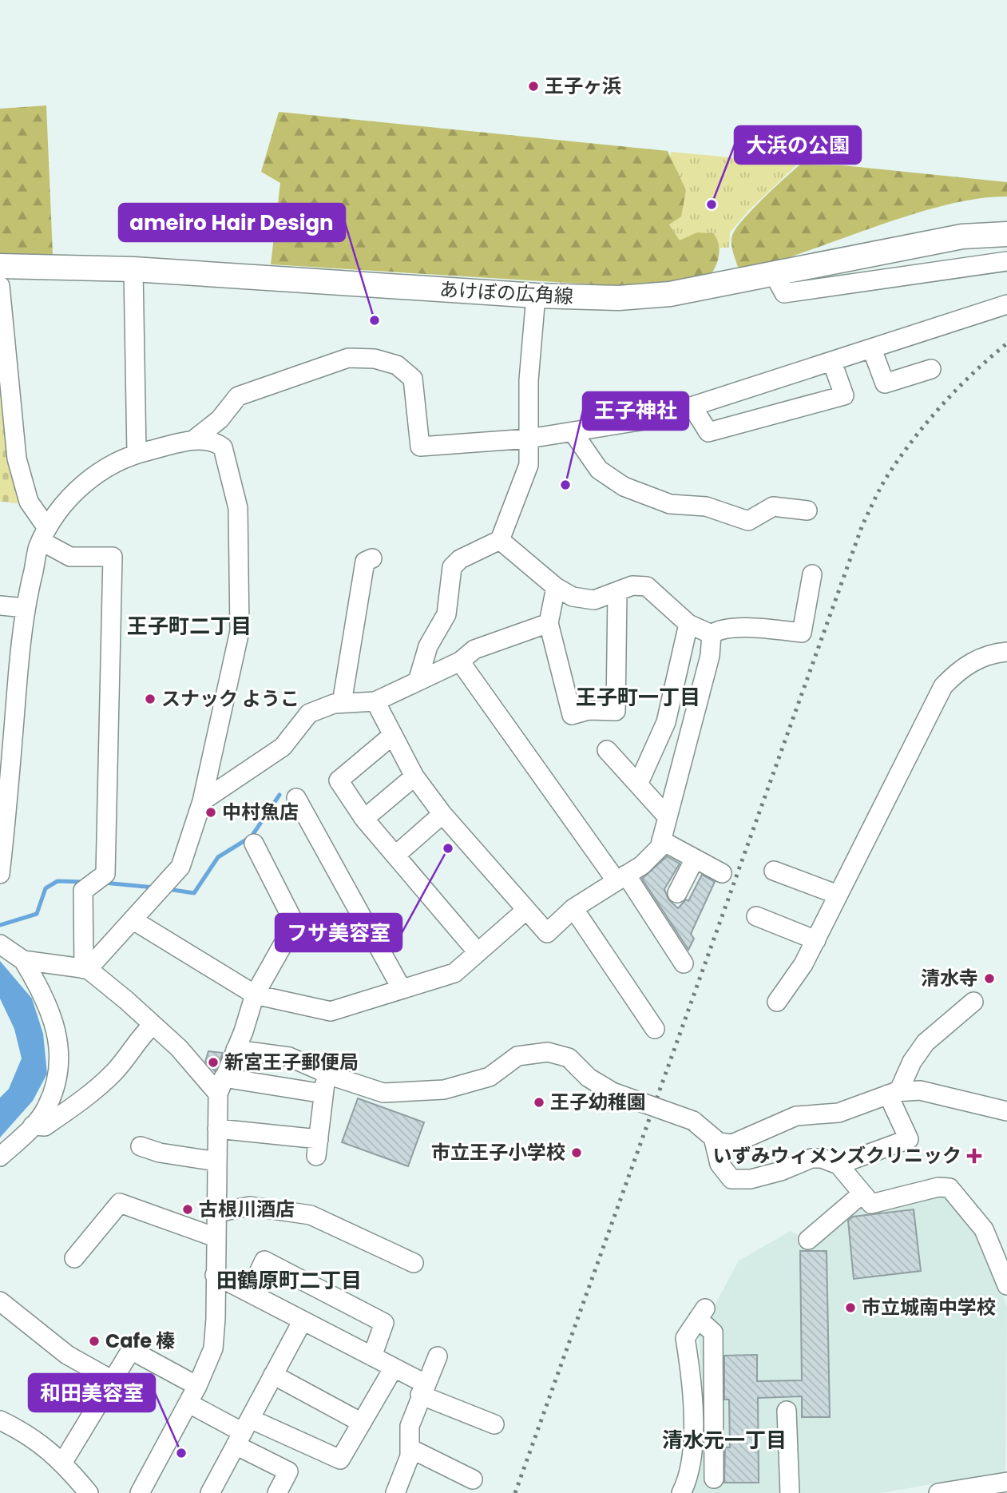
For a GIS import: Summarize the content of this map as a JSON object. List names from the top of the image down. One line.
{"streets":{"main road":["あけぼの広角線"]},"districts":["王子町二丁目","王子町一丁目","田鶴原町二丁目","清水元一丁目"],"places":{"other":["王子ヶ浜","大浜の公園","ameiro Hair Design","王子神社","スナック ようこ","中村魚店","フサ美容室","清水寺","新宮王子郵便局","王子幼稚園","市立王子小学校","古根川酒店","市立城南中学校","Cafe 榛","和田美容室"],"health":["いずみウィメンズクリニック"]}}
